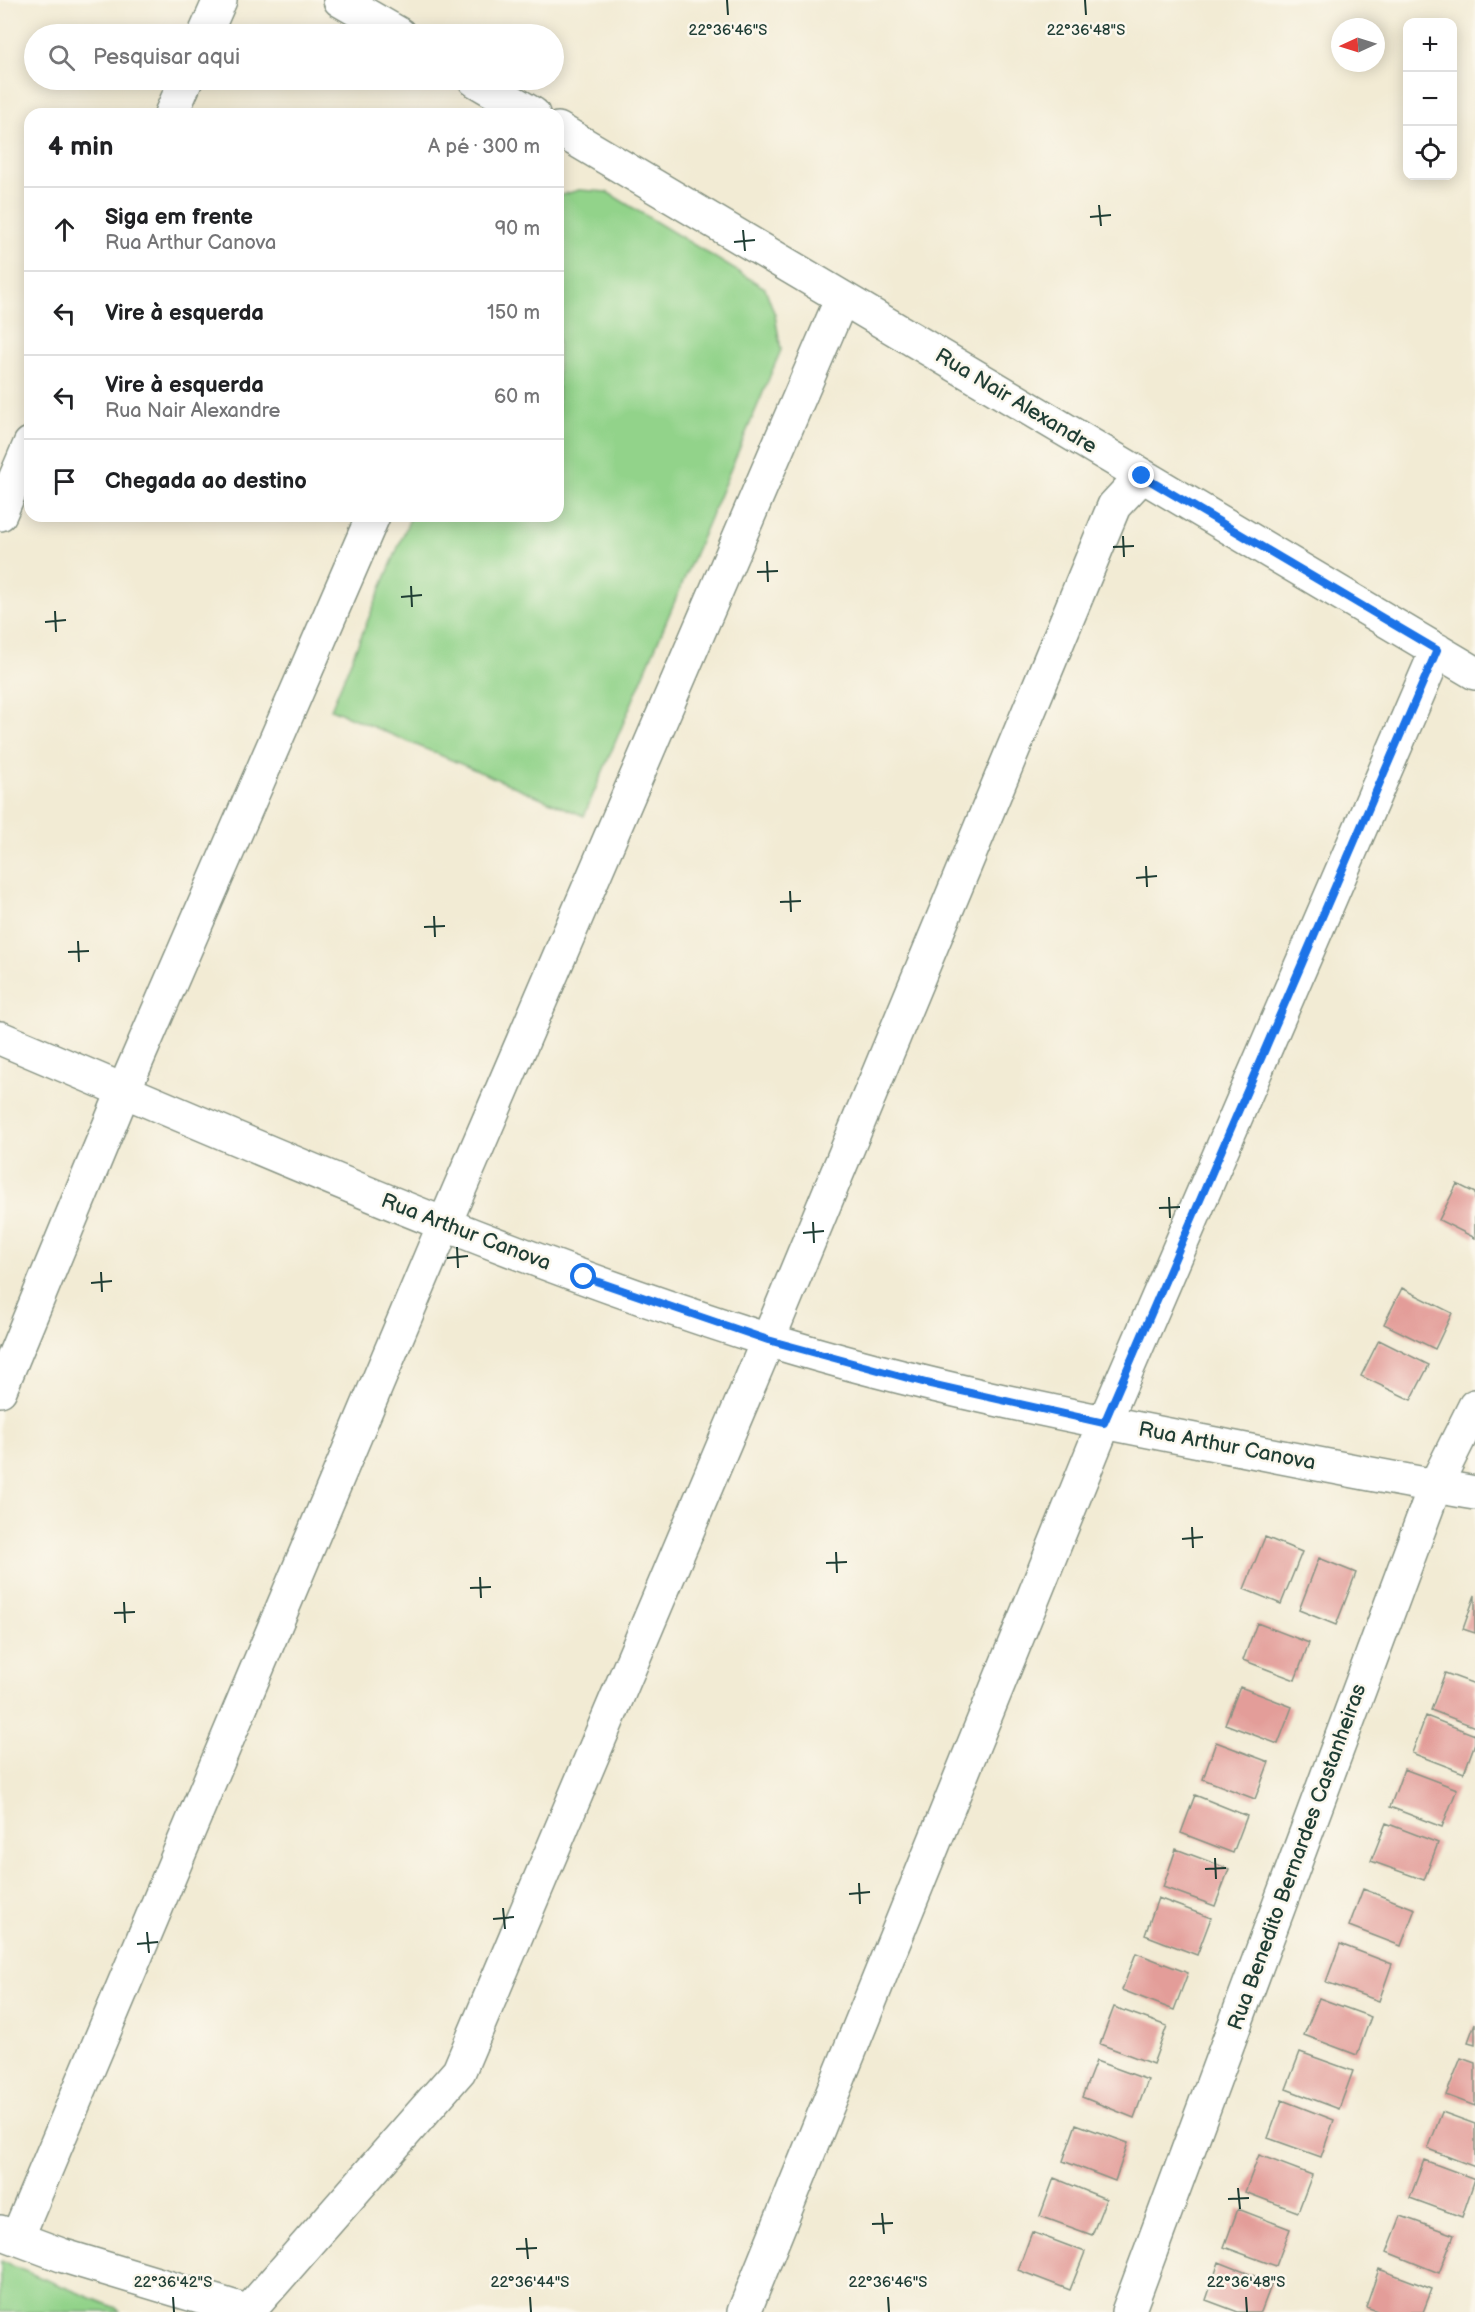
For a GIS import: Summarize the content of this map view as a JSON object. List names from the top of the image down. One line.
{"streets":{"street":["Rua Nair Alexandre","Rua Arthur Canova","Rua Benedito Bernardes Castanheiras"]},"crossings":[["Rua Arthur Canova","Rua Benedito Bernardes Castanheiras"]],"north":"left","page":{"map_buttons":["+","−"],"search":"Pesquisar aqui","heading":["4 min","A pé · 300 m"],"list":[["Siga em frente","Rua Arthur Canova","90 m"],["Vire à esquerda","150 m"],["Vire à esquerda","Rua Nair Alexandre","60 m"],"Chegada ao destino"]},"coordinates":["22°36'46\"S","22°36'48\"S","22°36'42\"S","22°36'44\"S"]}
